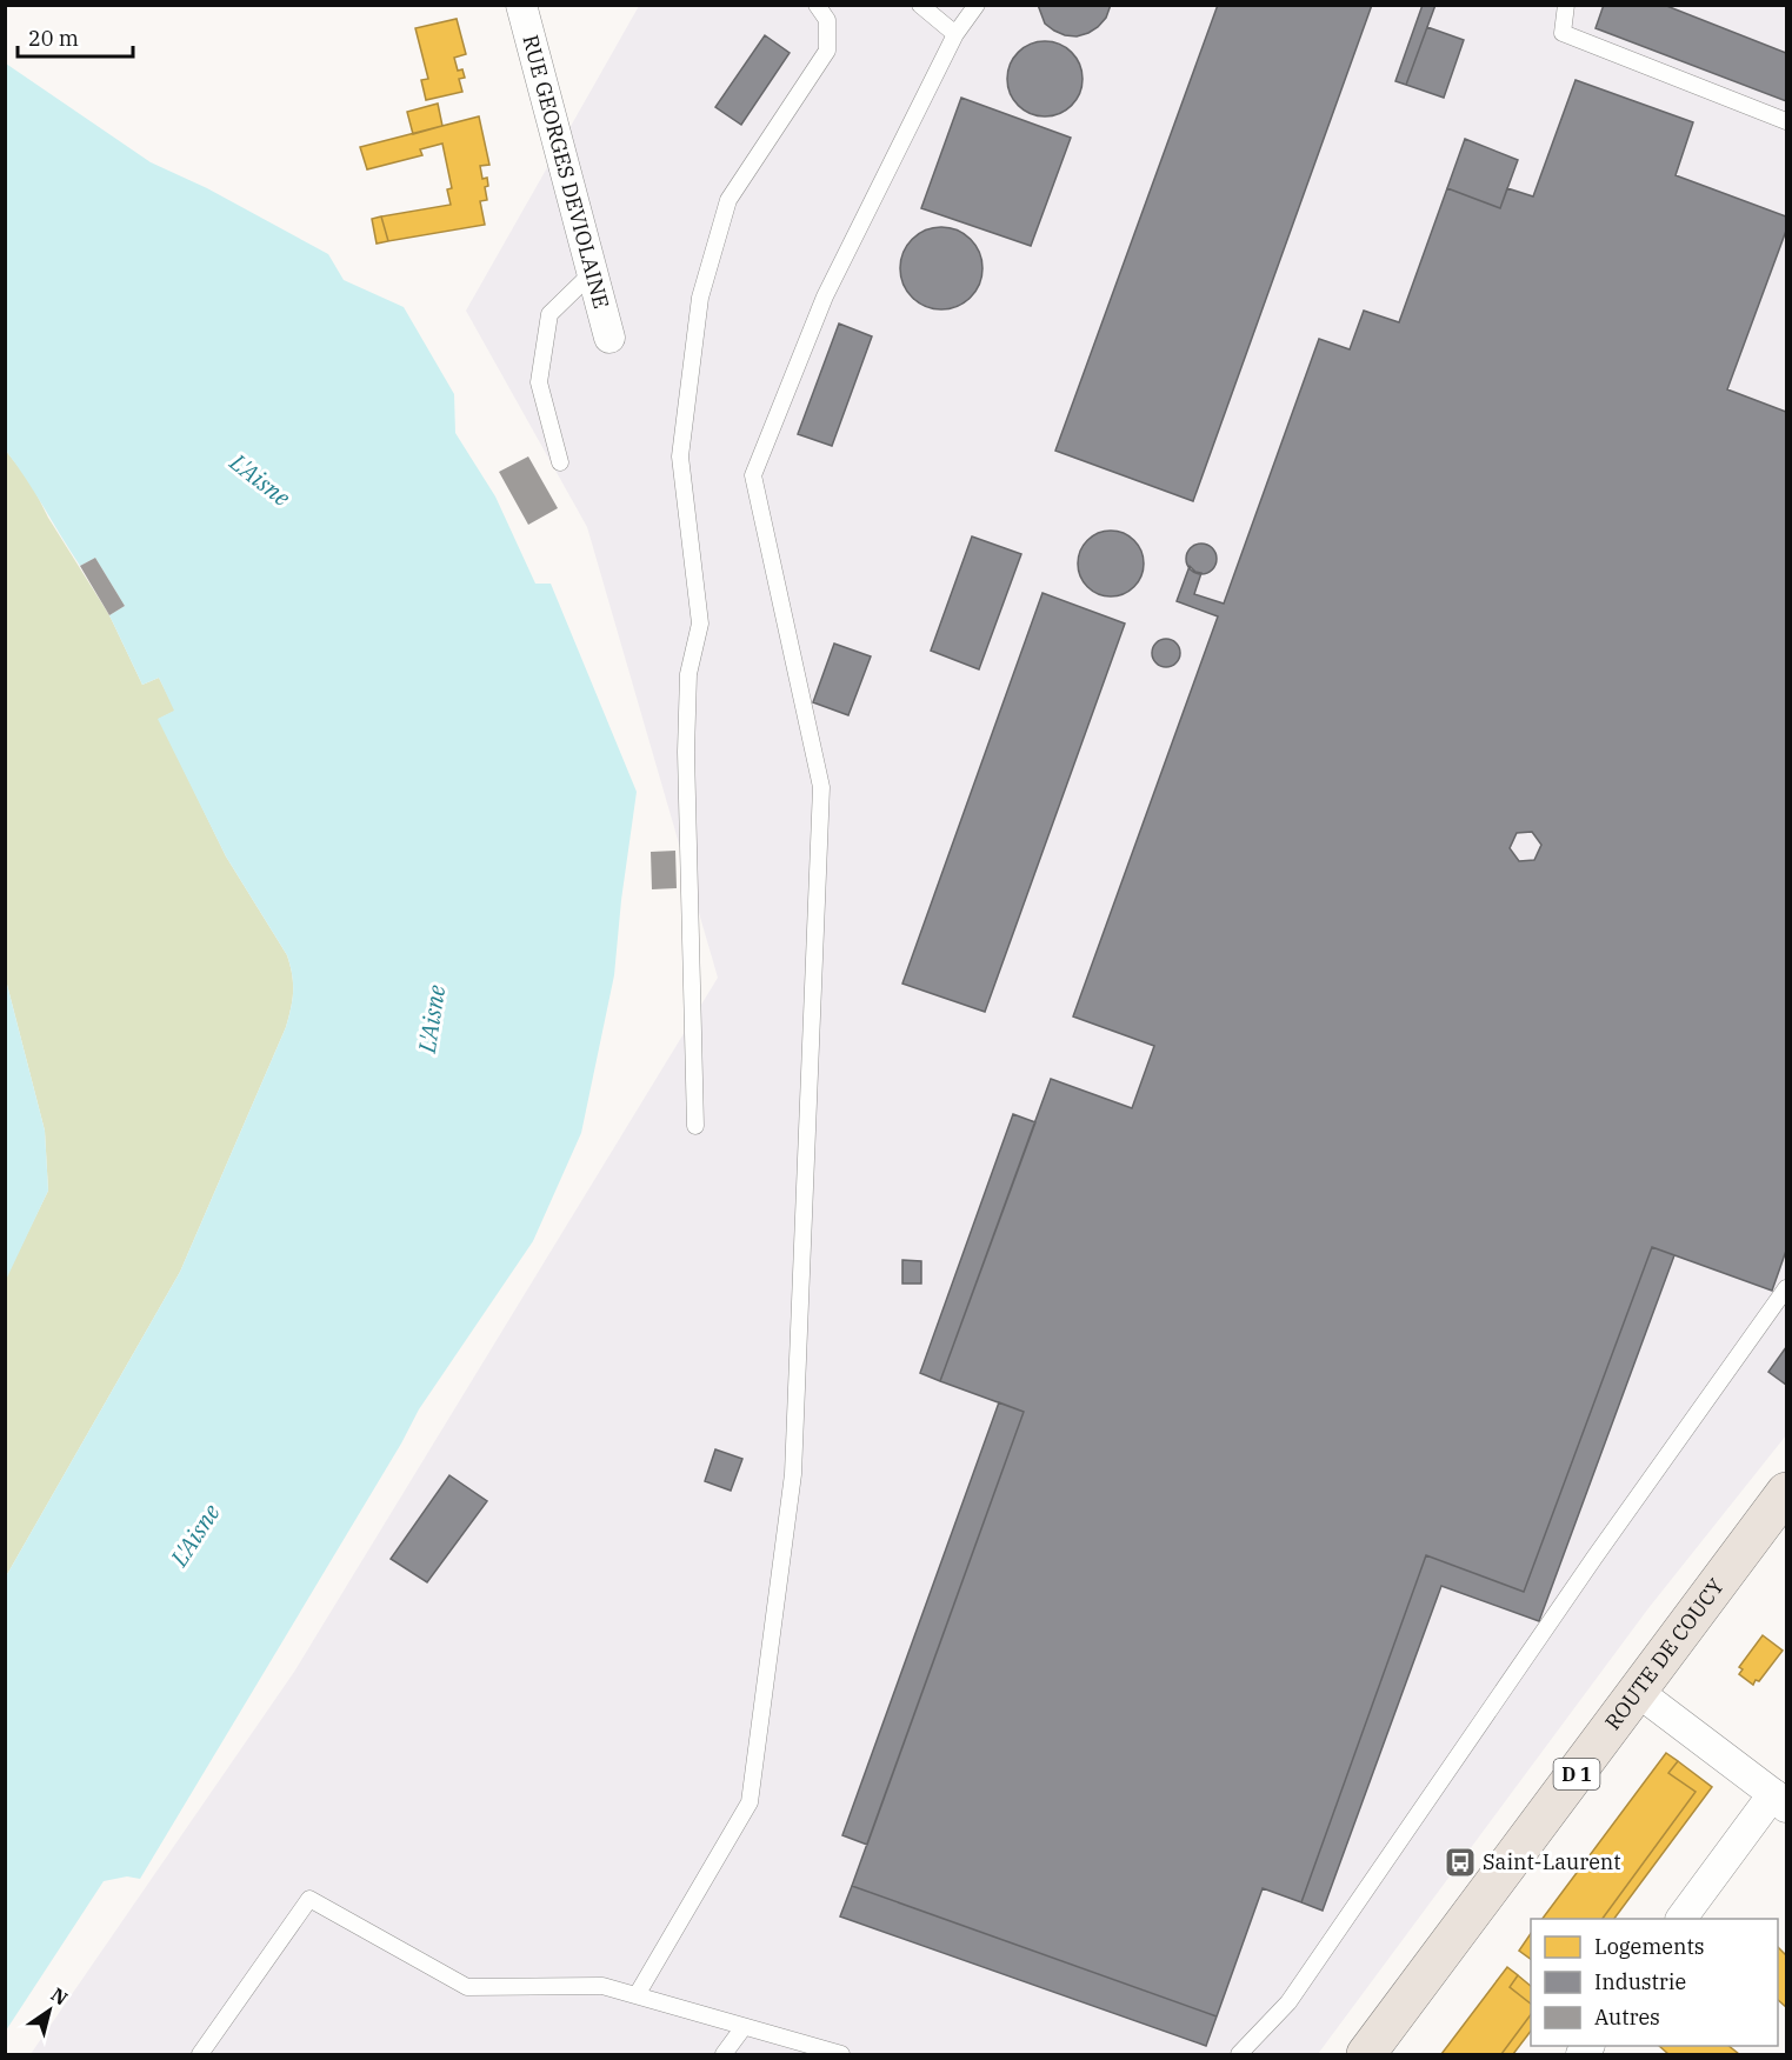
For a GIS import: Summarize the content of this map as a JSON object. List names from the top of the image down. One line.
{"streets":{"main road":["ROUTE DE COUCY","D 1"],"street":["RUE GEORGES DEVIOLAINE"]},"water":["L'Aisne"],"places":{"bus stop":["Saint-Laurent"]},"legend":["Logements","Industrie","Autres"],"scale_bar":"20 m","north":"top right"}
